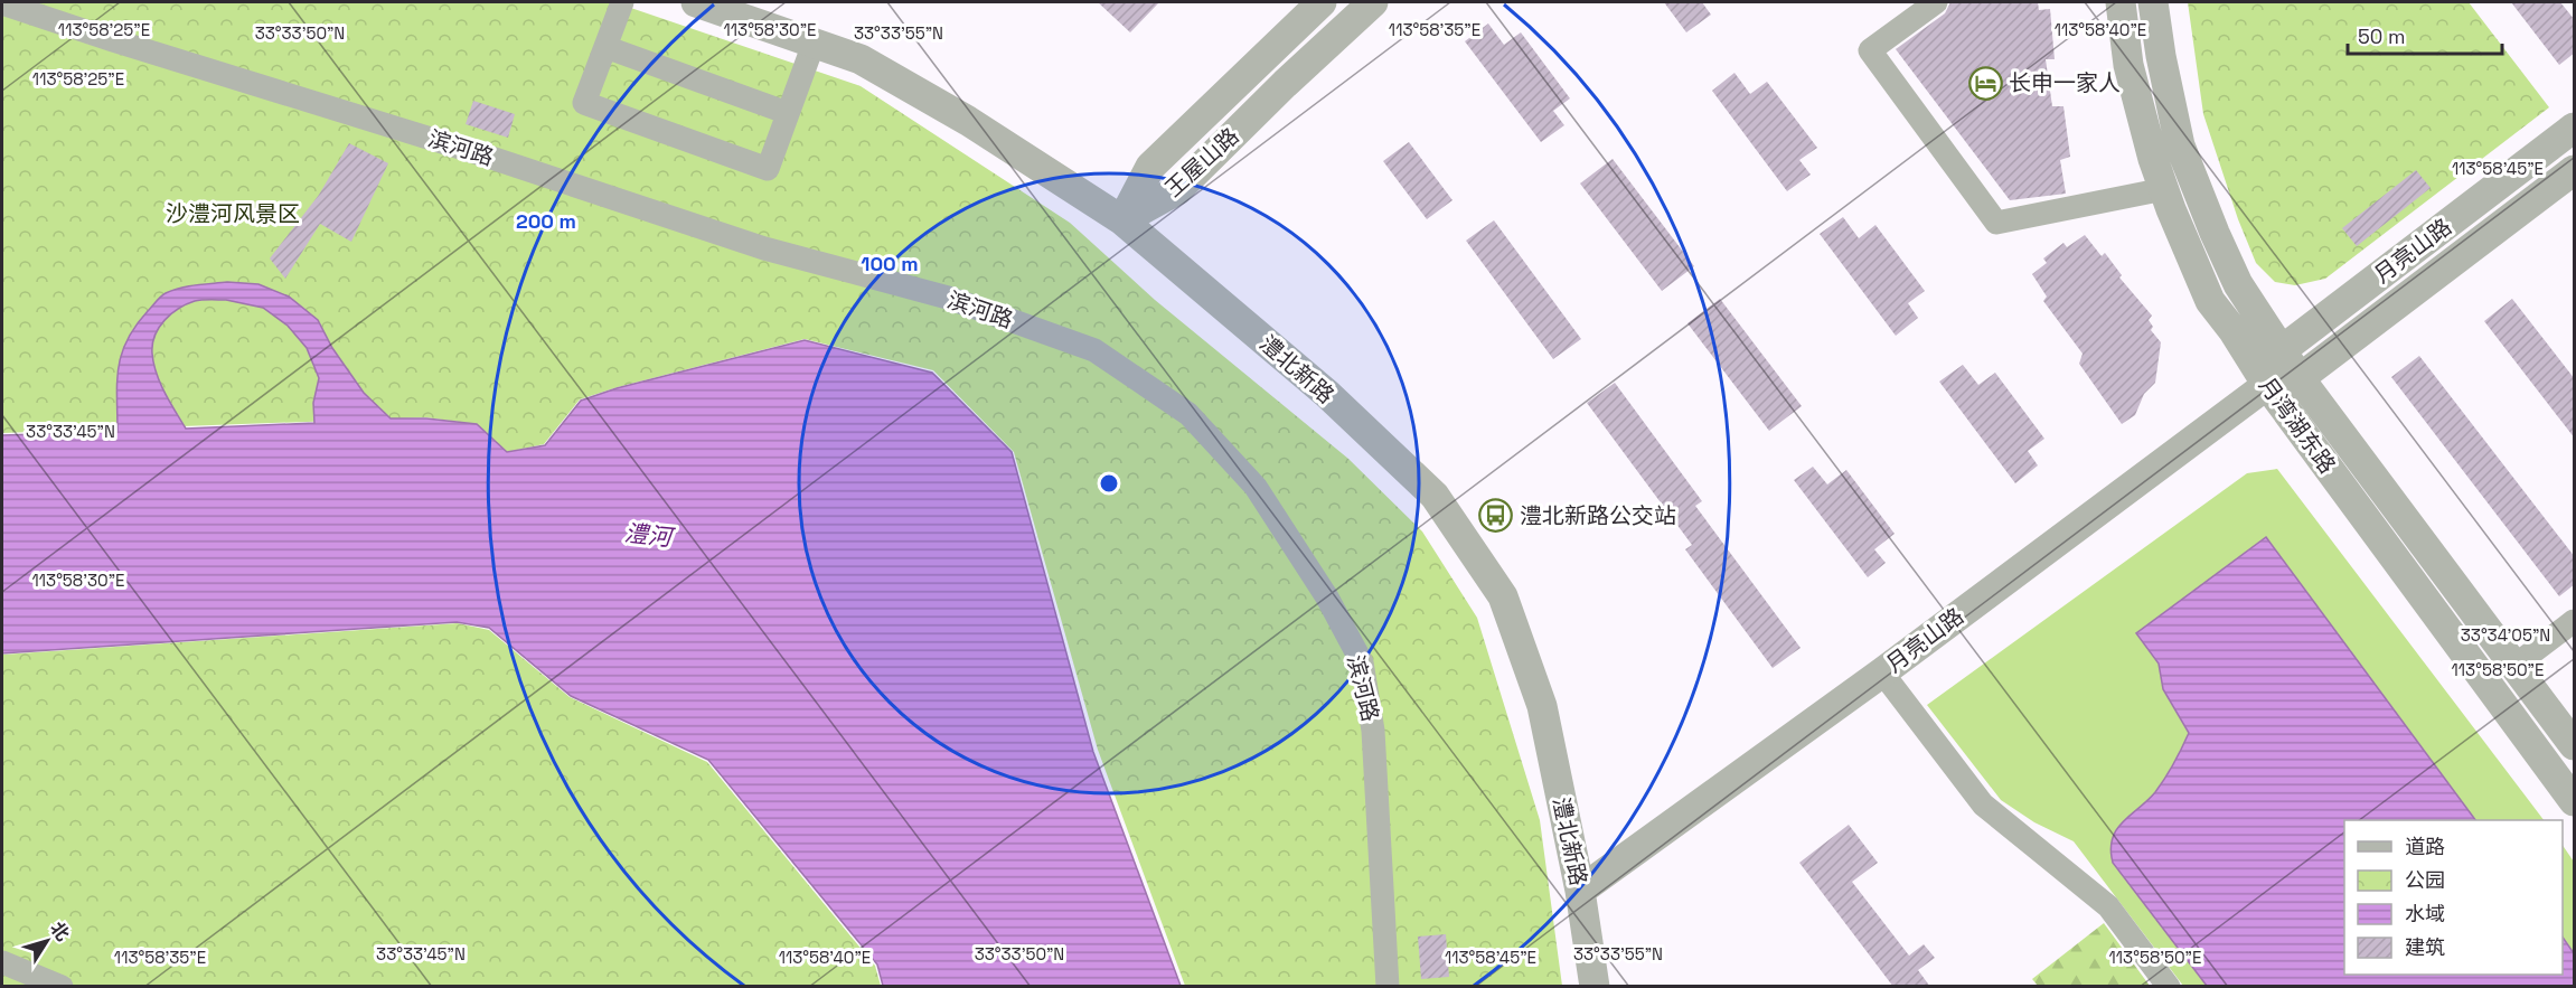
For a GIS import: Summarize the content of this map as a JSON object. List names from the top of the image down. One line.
{"streets":{"street":["滨河路","王屋山路","月亮山路","澧北新路","月湾湖东路"]},"crossings":[["王屋山路","澧北新路"],["月亮山路","澧北新路"],["月亮山路","月湾湖东路"]],"water":["澧河"],"parks":["沙澧河风景区"],"places":{"hotel":["长申一家人"],"bus stop":["澧北新路公交站"]},"legend":["道路","公园","水域","建筑"],"scale_bar":"50 m","north":"top right","coordinates":["113°58'25\"E","113°58'30\"E","113°58'35\"E","113°58'40\"E","33°33'50\"N","33°33'55\"N","113°58'45\"E","33°33'45\"N","33°34'05\"N","113°58'50\"E"],"rings":["200 m","100 m"]}
